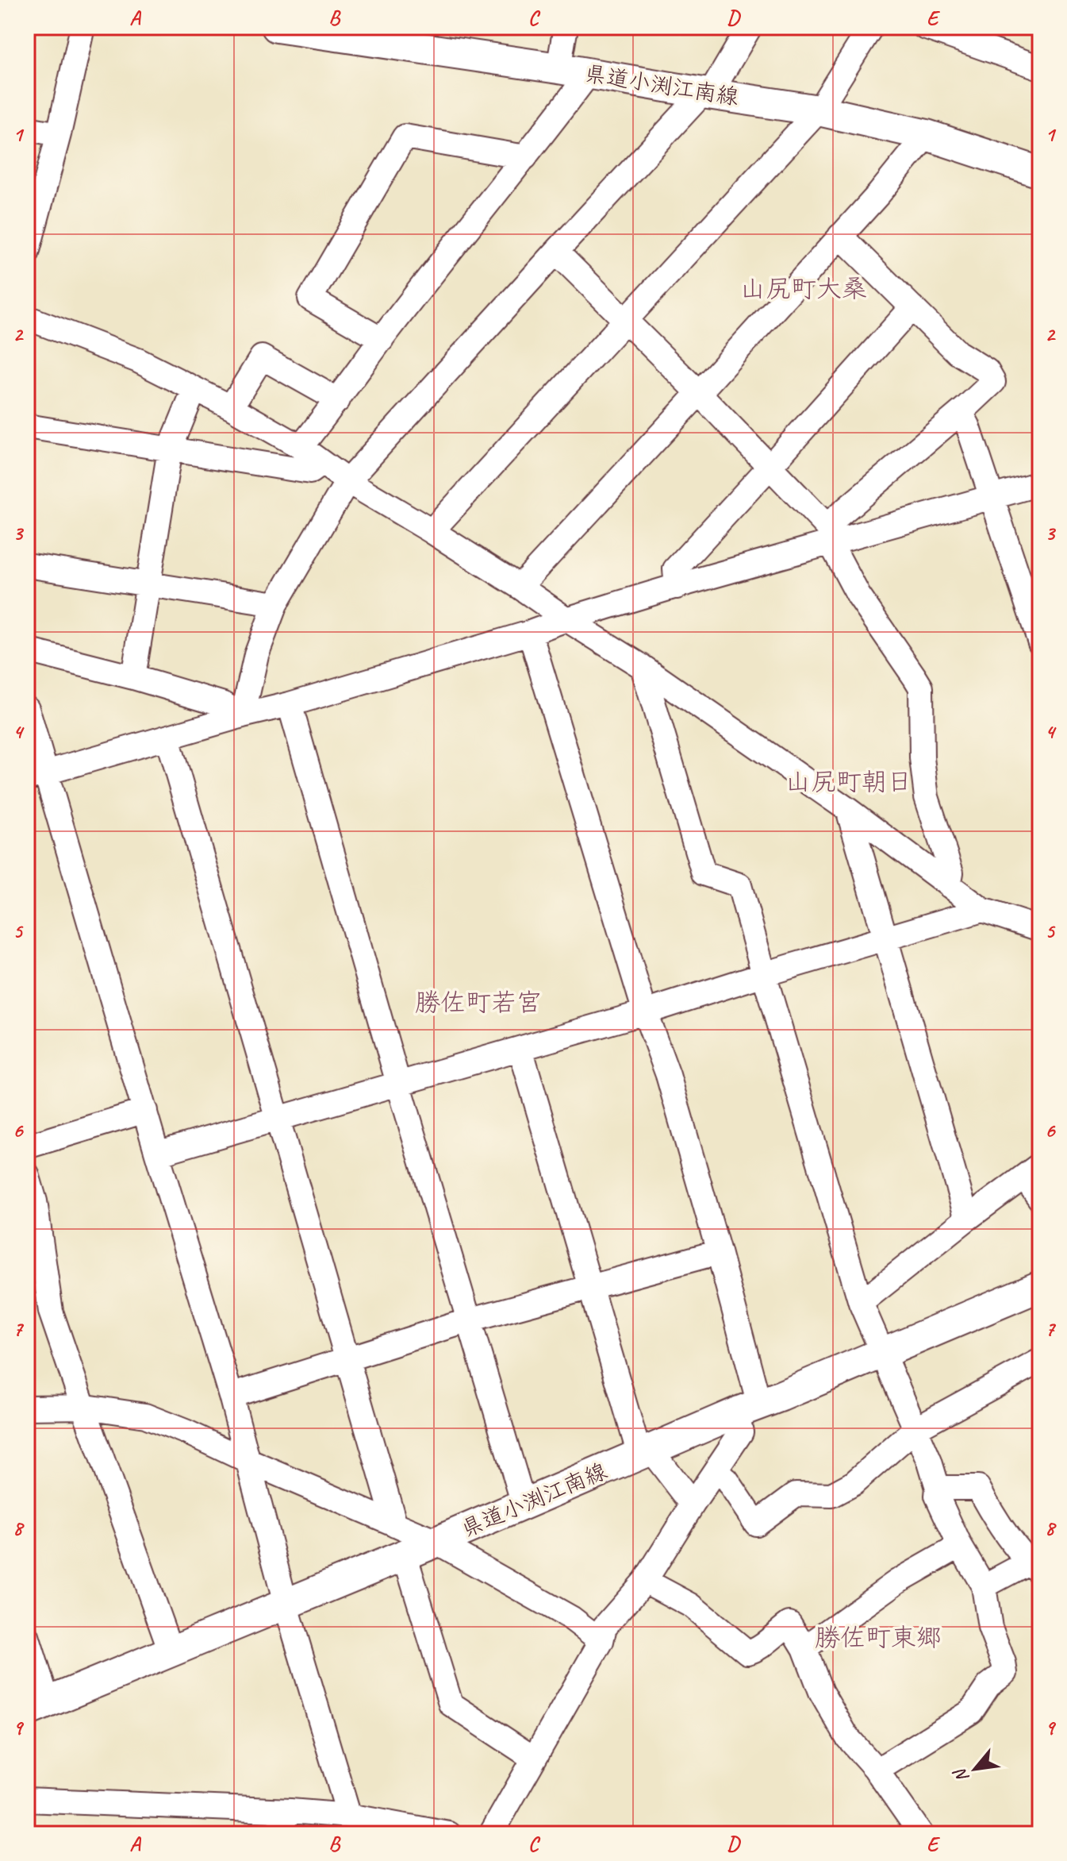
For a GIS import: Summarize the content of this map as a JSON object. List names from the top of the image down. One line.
{"streets":{"main road":["県道小渕江南線"]},"districts":["山尻町大桑","山尻町朝日","勝佐町若宮","勝佐町東郷"],"north":"bottom left","grid":{"columns":["A","B","C","D","E"],"rows":["1","2","3","4","5","6","7","8","9"]}}
